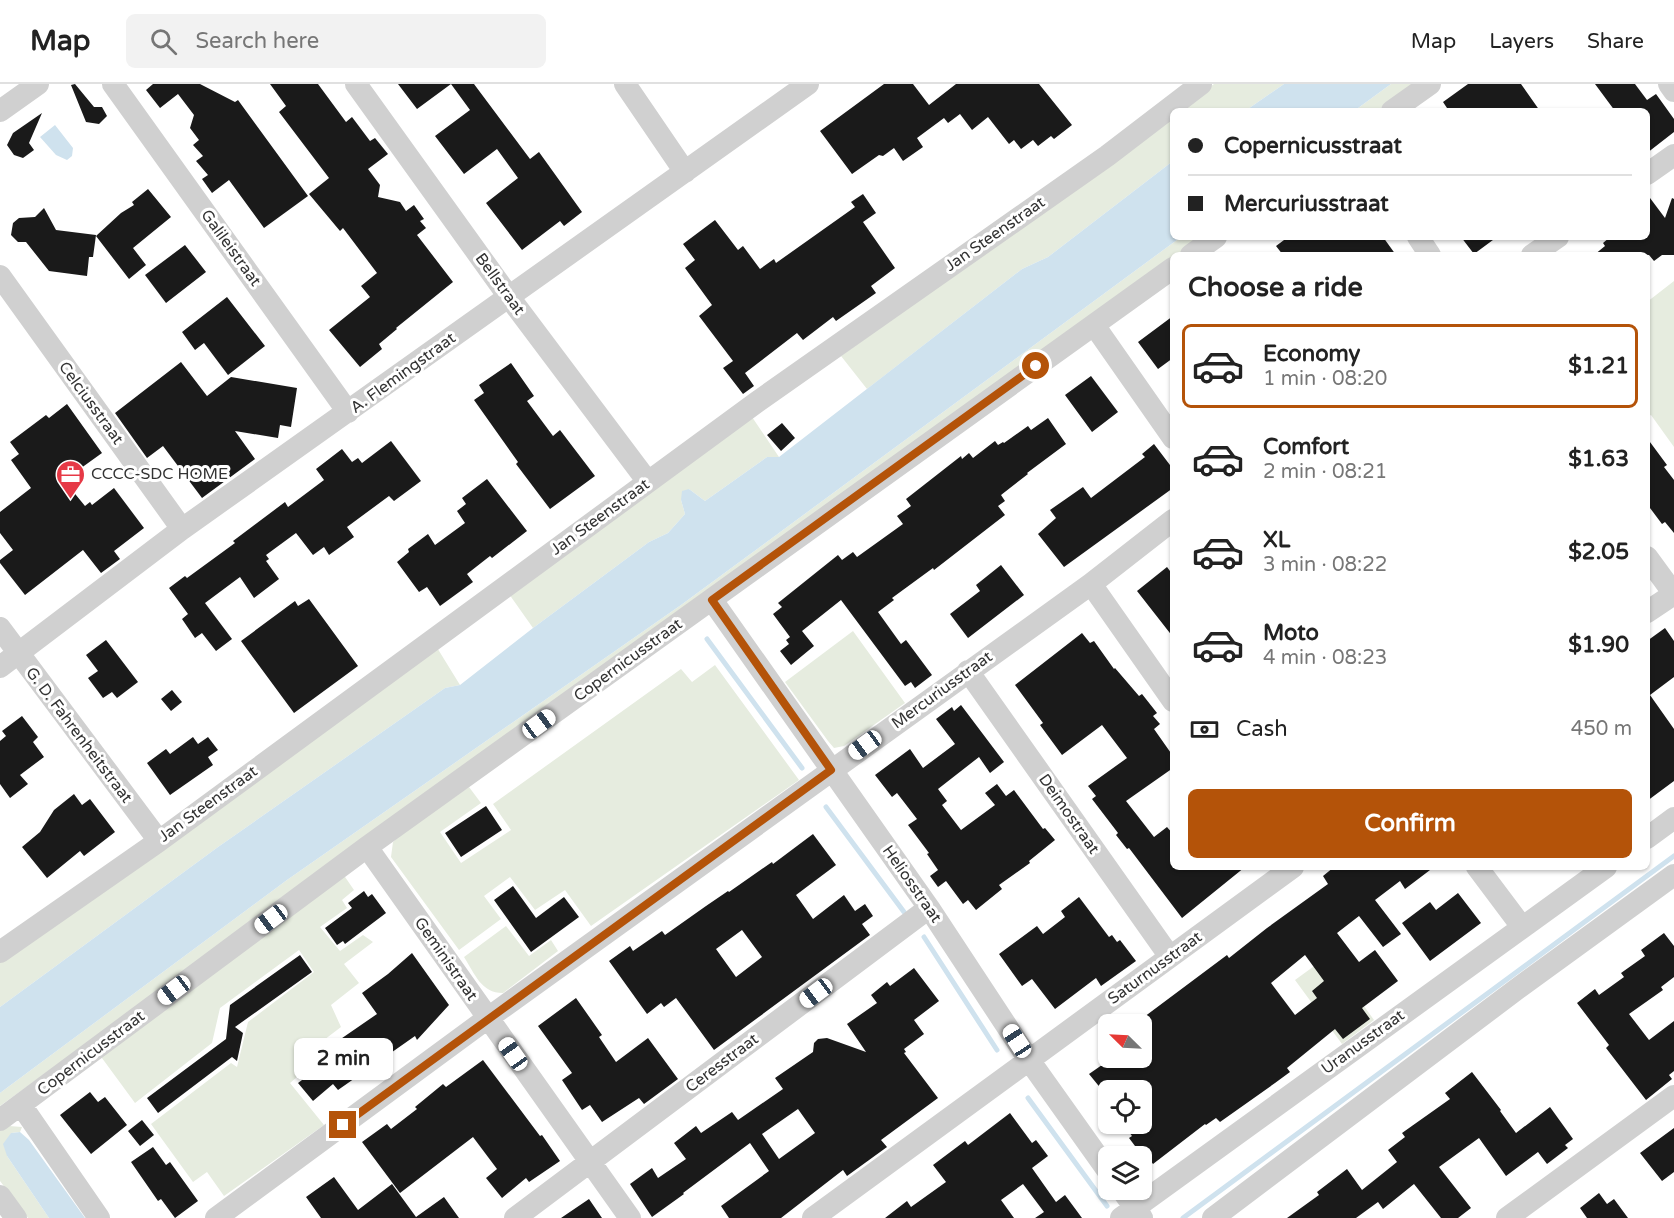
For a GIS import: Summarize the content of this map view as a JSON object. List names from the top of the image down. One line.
{"streets":{"street":["Jan Steenstraat","Galileistraat","Bellstraat","A. Flemingstraat","Celciusstraat","Copernicusstraat","Mercuriusstraat","G. D. Fahrenheitstraat","Deimostraat","Heliosstraat","Geministraat","Saturnusstraat","Uranusstraat","Ceresstraat"]},"crossings":[["Jan Steenstraat","Bellstraat"],["Jan Steenstraat","G. D. Fahrenheitstraat"],["Galileistraat","A. Flemingstraat"],["Bellstraat","A. Flemingstraat"],["A. Flemingstraat","Celciusstraat"],["A. Flemingstraat","G. D. Fahrenheitstraat"],["Copernicusstraat","Heliosstraat"],["Copernicusstraat","Geministraat"],["Mercuriusstraat","Deimostraat"],["Mercuriusstraat","Heliosstraat"],["Mercuriusstraat","Geministraat"],["Deimostraat","Saturnusstraat"],["Heliosstraat","Saturnusstraat"],["Heliosstraat","Ceresstraat"],["Geministraat","Ceresstraat"]],"places":{"office":["CCCC-SDC HOME"]},"north":"top left","page":{"header":"Map","search":"Search here","nav":["Map","Layers","Share"],"banner":["Copernicusstraat","Mercuriusstraat"],"heading":"Choose a ride","list":[{"name":"Economy","note":"1 min · 08:20","value":"$1.21"},{"name":"Comfort","note":"2 min · 08:21","value":"$1.63"},{"name":"XL","note":"3 min · 08:22","value":"$2.05"},{"name":"Moto","note":"4 min · 08:23","value":"$1.90"}],"pay":["Cash","450 m"],"buttons":"Confirm","bubble":"2 min"}}
